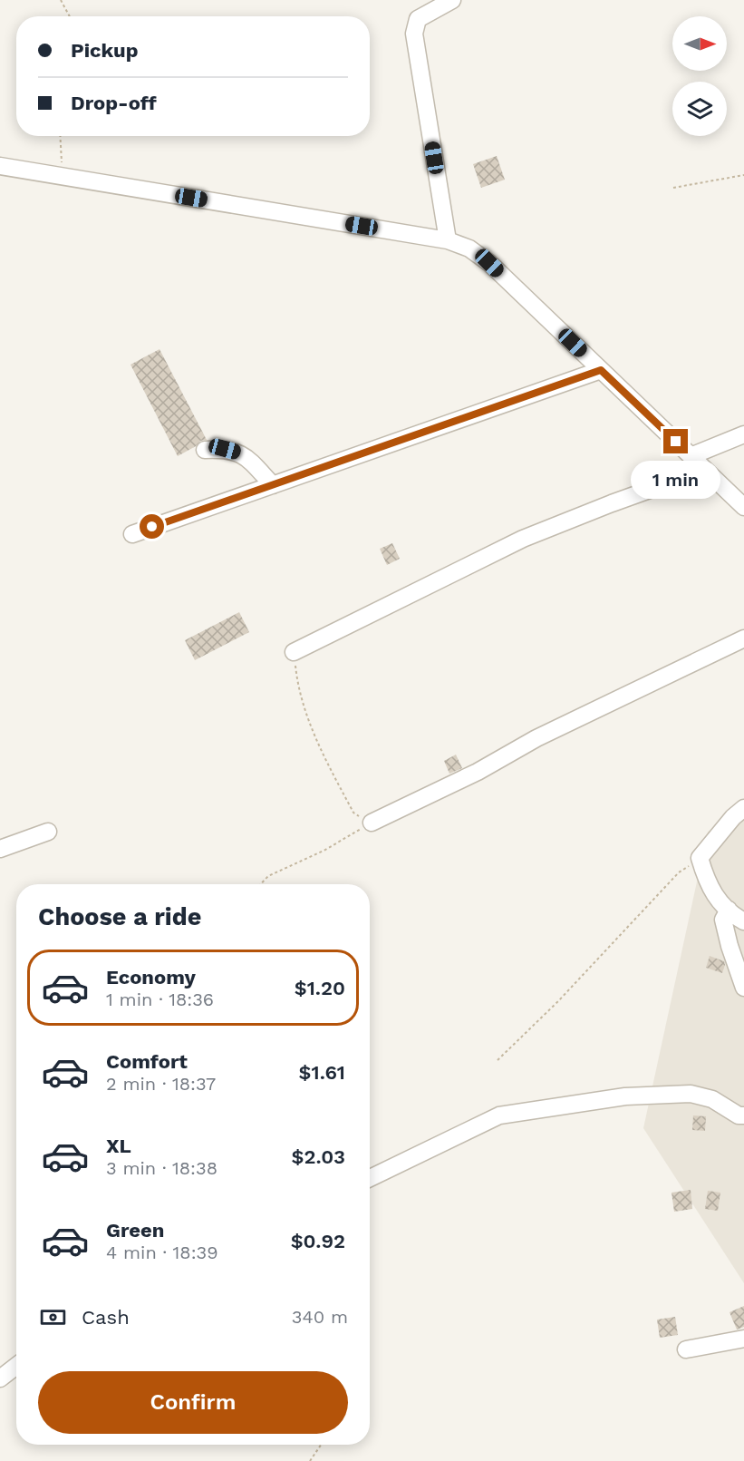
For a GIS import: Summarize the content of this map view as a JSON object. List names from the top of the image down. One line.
{"north":"right","page":{"banner":["Pickup","Drop-off"],"bubble":"1 min","heading":"Choose a ride","list":[{"name":"Economy","note":"1 min · 18:36","value":"$1.20"},{"name":"Comfort","note":"2 min · 18:37","value":"$1.61"},{"name":"XL","note":"3 min · 18:38","value":"$2.03"},{"name":"Green","note":"4 min · 18:39","value":"$0.92"}],"pay":["Cash","340 m"],"buttons":"Confirm"}}
